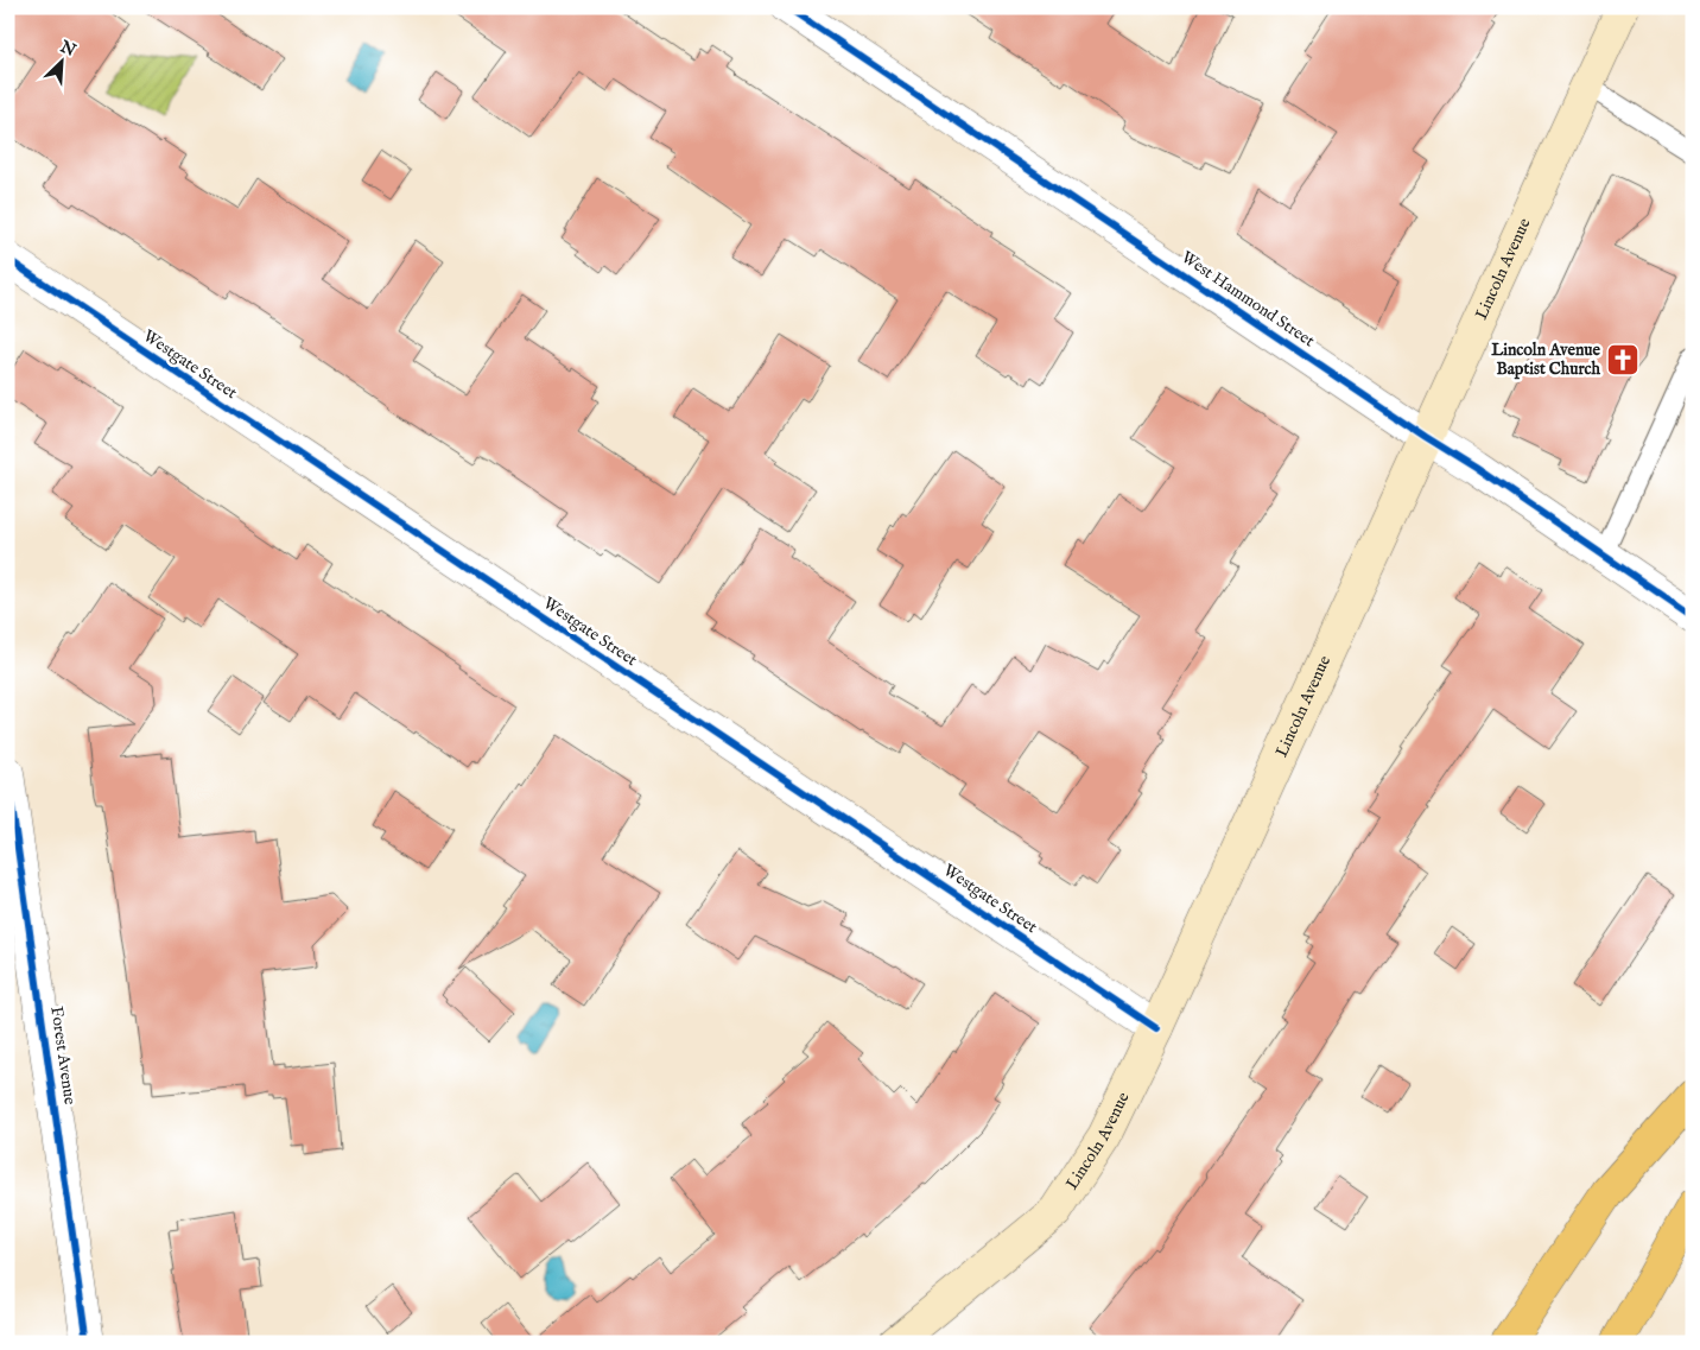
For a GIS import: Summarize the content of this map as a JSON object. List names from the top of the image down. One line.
{"streets":{"main road":["Lincoln Avenue"],"street":["West Hammond Street","Westgate Street","Forest Avenue"]},"crossings":[["Lincoln Avenue","West Hammond Street"],["Lincoln Avenue","Westgate Street"]],"places":{"church":["Lincoln Avenue Baptist Church"]},"north":"top right"}
